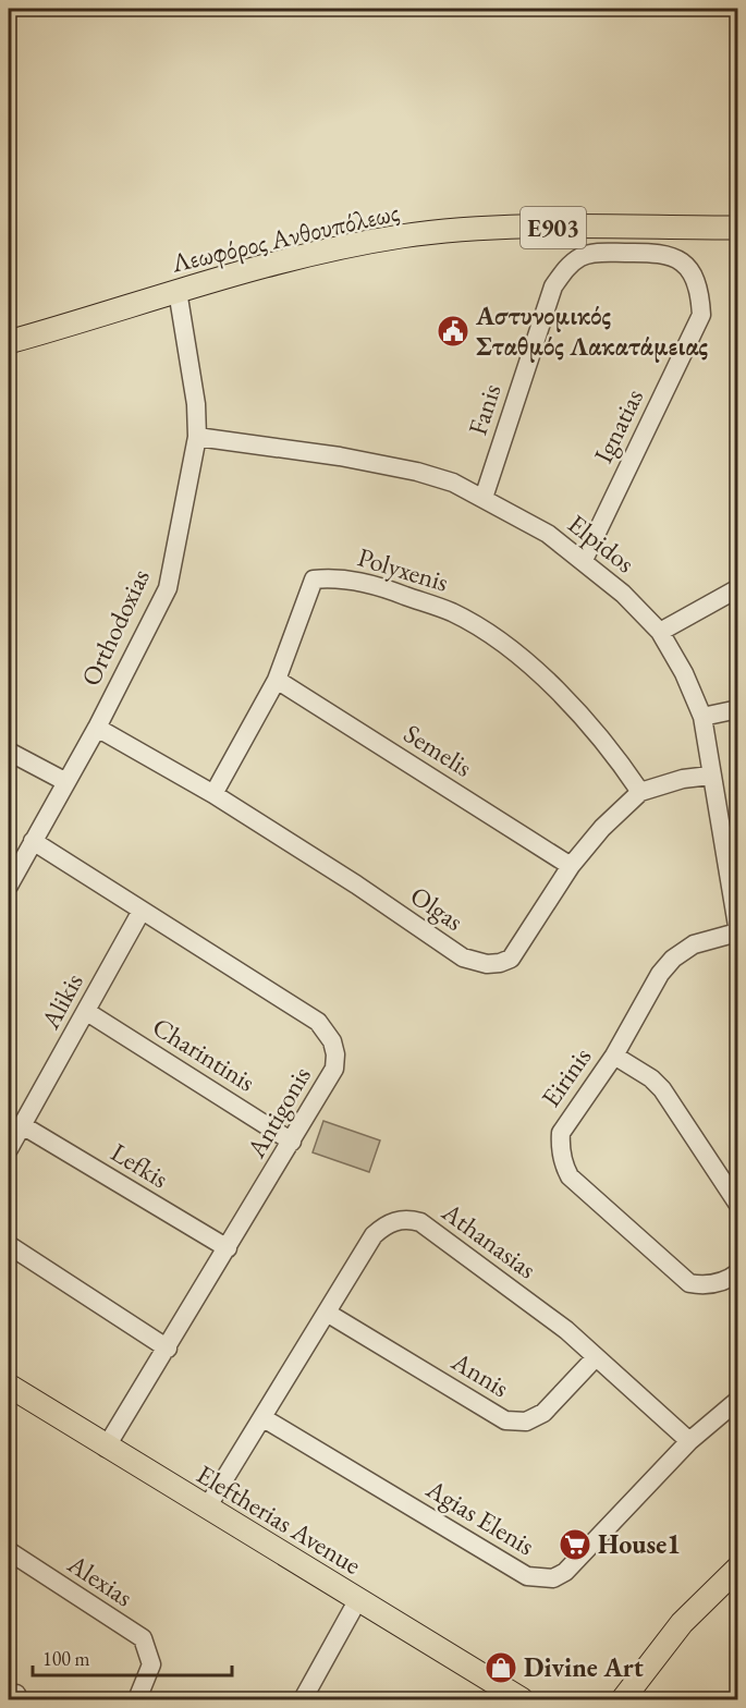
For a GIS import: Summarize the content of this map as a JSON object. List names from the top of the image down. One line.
{"streets":{"main road":["E903","Λεωφόρος Ανθουπόλεως","Eleftherias Avenue"],"street":["Fanis","Ignatias","Elpidos","Polyxenis","Orthodoxias","Semelis","Olgas","Alikis","Charintinis","Eirinis","Antigonis","Lefkis","Athanasias","Annis","Agias Elenis","Alexias"]},"crossings":[["Λεωφόρος Ανθουπόλεως","Orthodoxias"],["Fanis","Ignatias"],["Fanis","Elpidos"],["Ignatias","Elpidos"],["Elpidos","Orthodoxias"],["Elpidos","Olgas"],["Elpidos","Eirinis"],["Polyxenis","Semelis"],["Polyxenis","Olgas"],["Orthodoxias","Olgas"],["Orthodoxias","Antigonis"],["Semelis","Olgas"],["Alikis","Charintinis"],["Alikis","Antigonis"],["Alikis","Lefkis"],["Charintinis","Antigonis"],["Antigonis","Lefkis"],["Antigonis","Eleftherias Avenue"],["Athanasias","Annis"],["Athanasias","Agias Elenis"],["Athanasias","Eleftherias Avenue"]],"places":{"public building":["Αστυνομικός Σταθμός Λακατάμειας"],"supermarket":["House1"],"shop":["Divine Art"]},"scale_bar":"100 m"}
